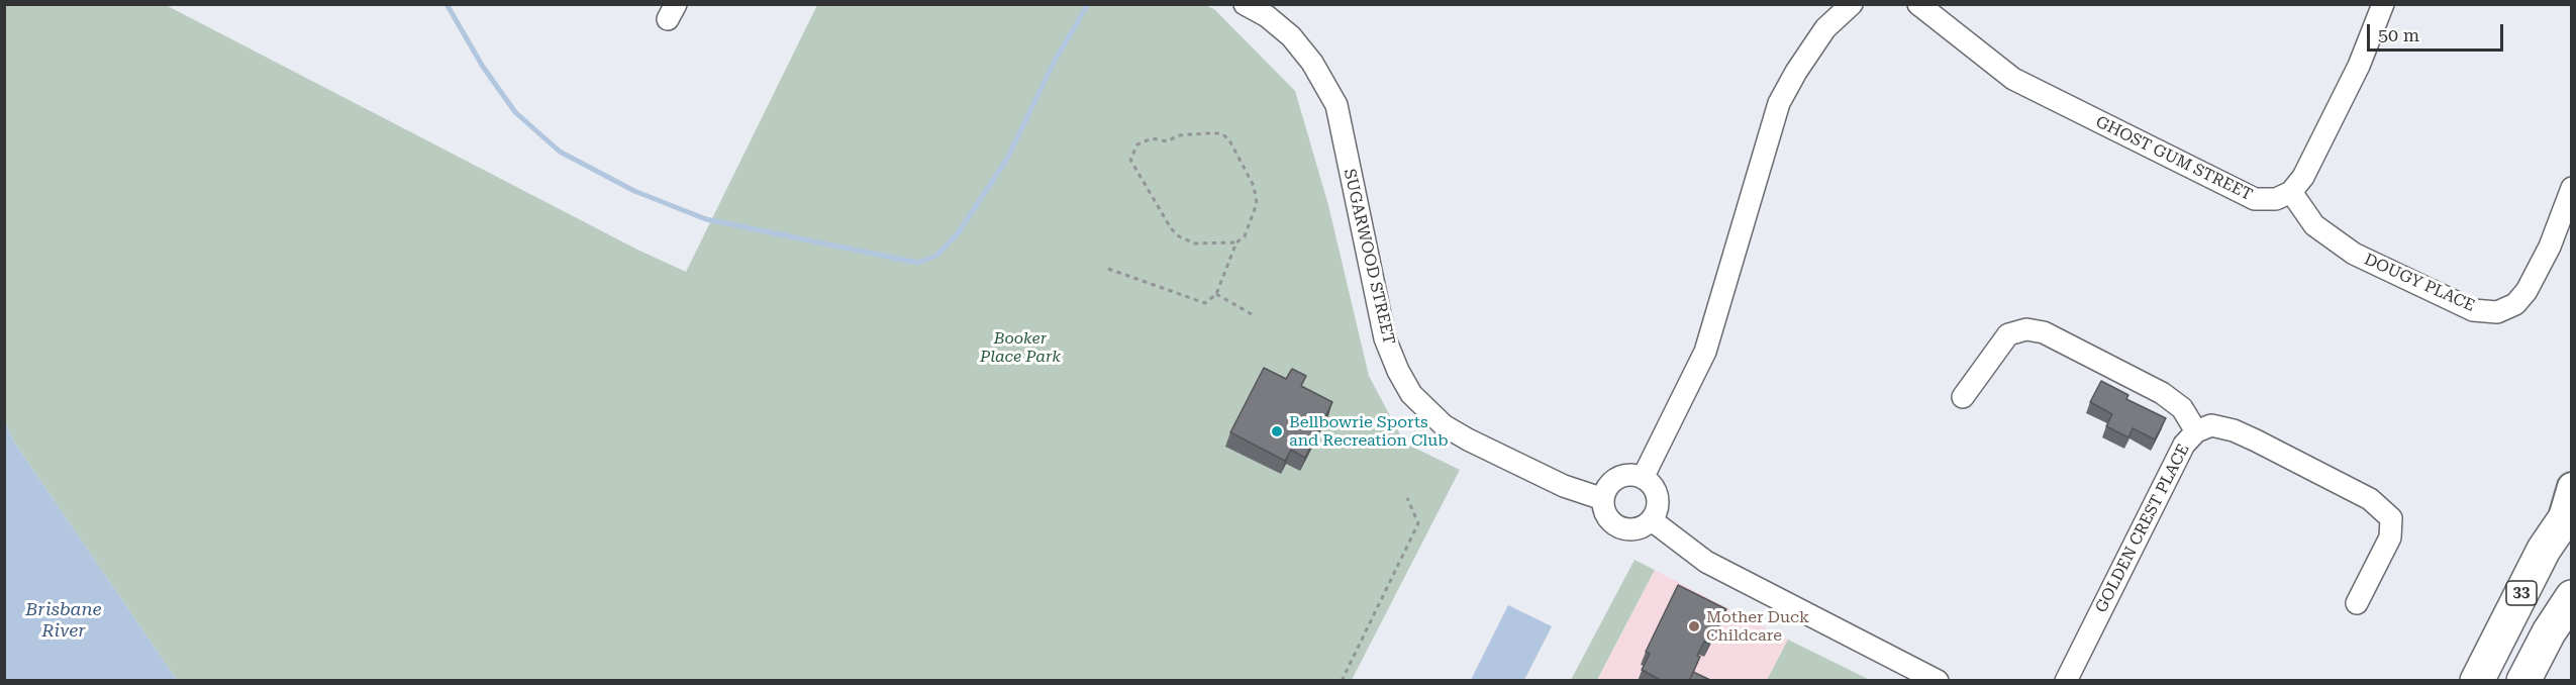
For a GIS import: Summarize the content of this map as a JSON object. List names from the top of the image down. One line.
{"streets":{"main road":["33"],"street":["GHOST GUM STREET","SUGARWOOD STREET","DOUGY PLACE","GOLDEN CREST PLACE"]},"crossings":[["GHOST GUM STREET","DOUGY PLACE"]],"water":["Brisbane River"],"parks":["Booker Place Park"],"places":["Bellbowrie Sports and Recreation Club","Mother Duck Childcare"],"scale_bar":"50 m"}
